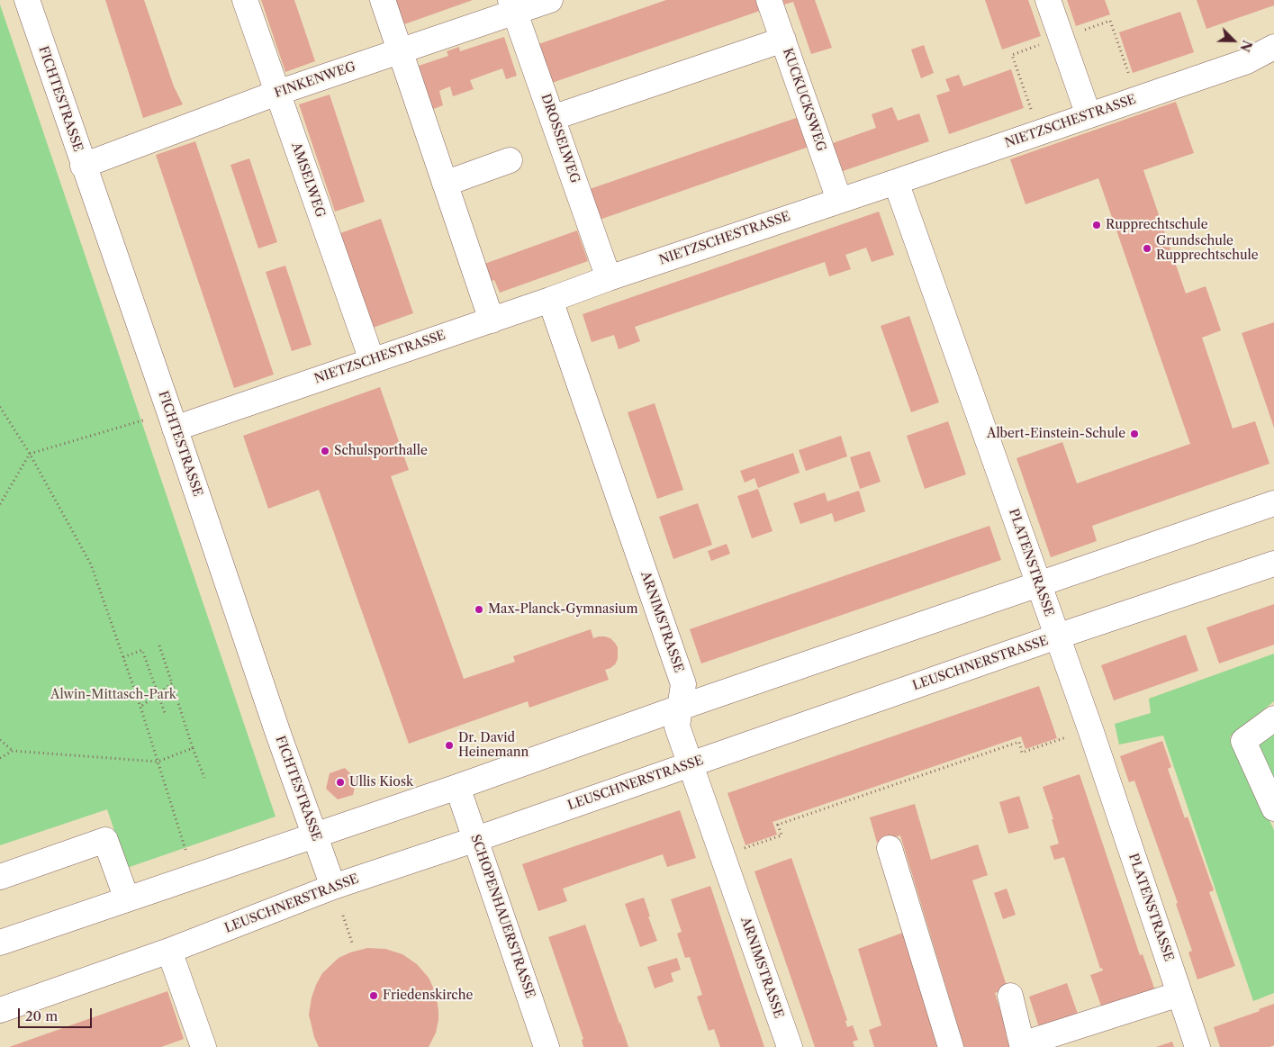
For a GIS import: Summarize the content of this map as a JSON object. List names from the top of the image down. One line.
{"streets":{"street":["FINKENWEG","FICHTESTRASSE","KUCKUCKSWEG","NIETZSCHESTRASSE","DROSSELWEG","AMSELWEG","PLATENSTRASSE","ARNIMSTRASSE","LEUSCHNERSTRASSE","SCHOPENHAUERSTRASSE"]},"crossings":[["FINKENWEG","FICHTESTRASSE"],["FINKENWEG","DROSSELWEG"],["FINKENWEG","AMSELWEG"],["FICHTESTRASSE","NIETZSCHESTRASSE"],["FICHTESTRASSE","LEUSCHNERSTRASSE"],["KUCKUCKSWEG","NIETZSCHESTRASSE"],["NIETZSCHESTRASSE","DROSSELWEG"],["NIETZSCHESTRASSE","AMSELWEG"],["NIETZSCHESTRASSE","PLATENSTRASSE"],["NIETZSCHESTRASSE","ARNIMSTRASSE"],["PLATENSTRASSE","LEUSCHNERSTRASSE"],["ARNIMSTRASSE","LEUSCHNERSTRASSE"],["LEUSCHNERSTRASSE","SCHOPENHAUERSTRASSE"]],"parks":["Alwin-Mittasch-Park"],"places":["Rupprechtschule","Grundschule Rupprechtschule","Albert-Einstein-Schule","Schulsporthalle","Max-Planck-Gymnasium","Dr. David Heinemann","Ullis Kiosk","Friedenskirche"],"scale_bar":"20 m","north":"bottom right"}
